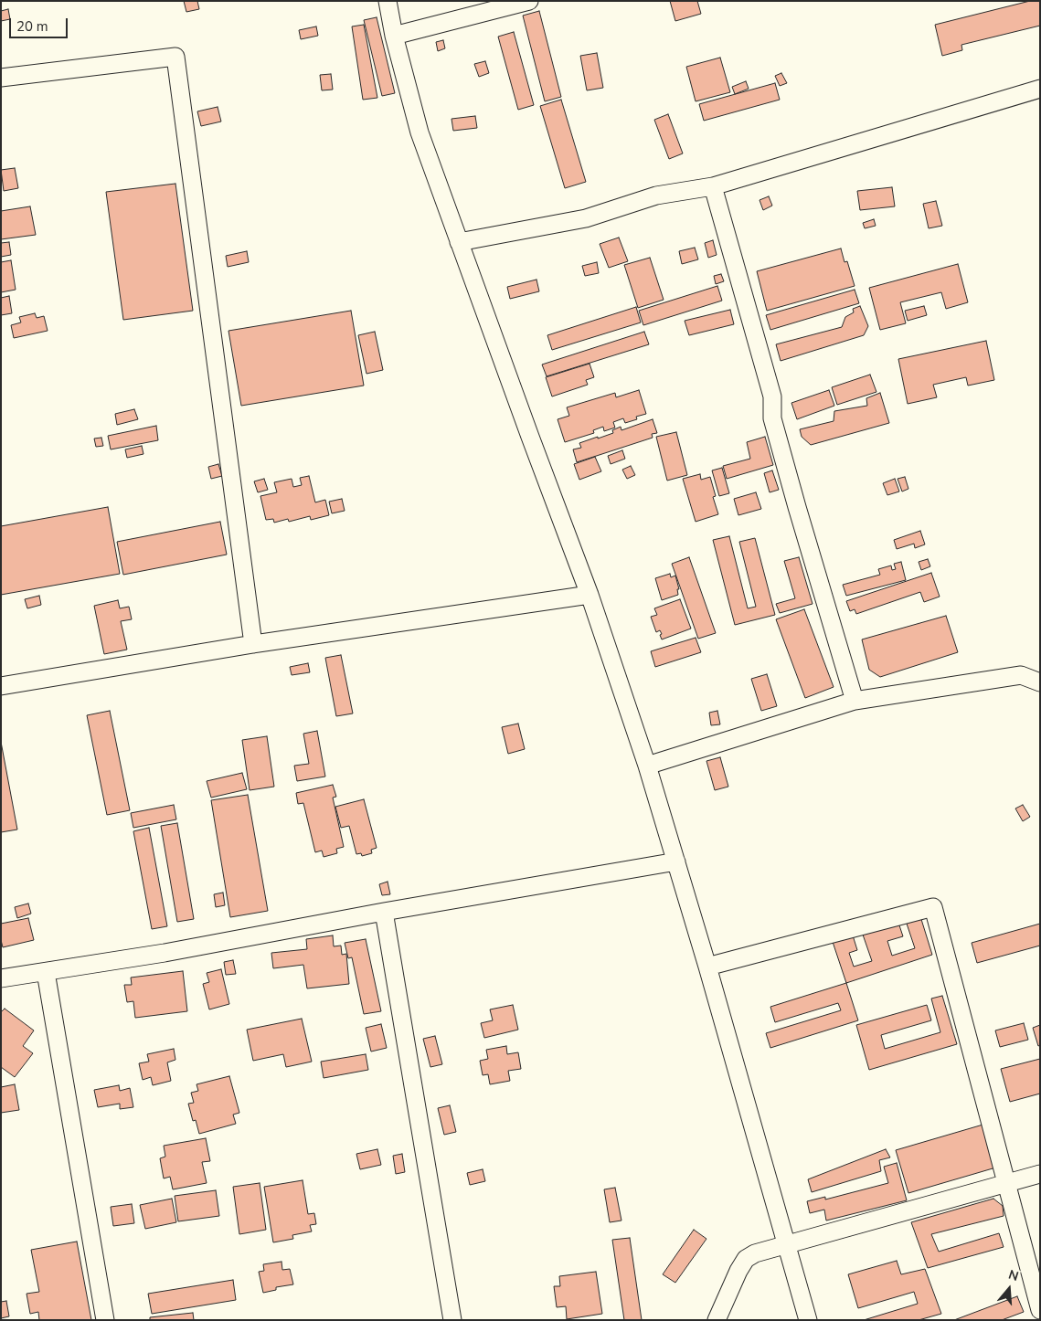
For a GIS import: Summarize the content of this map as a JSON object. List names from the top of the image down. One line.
{"scale_bar":"20 m","north":"top"}
